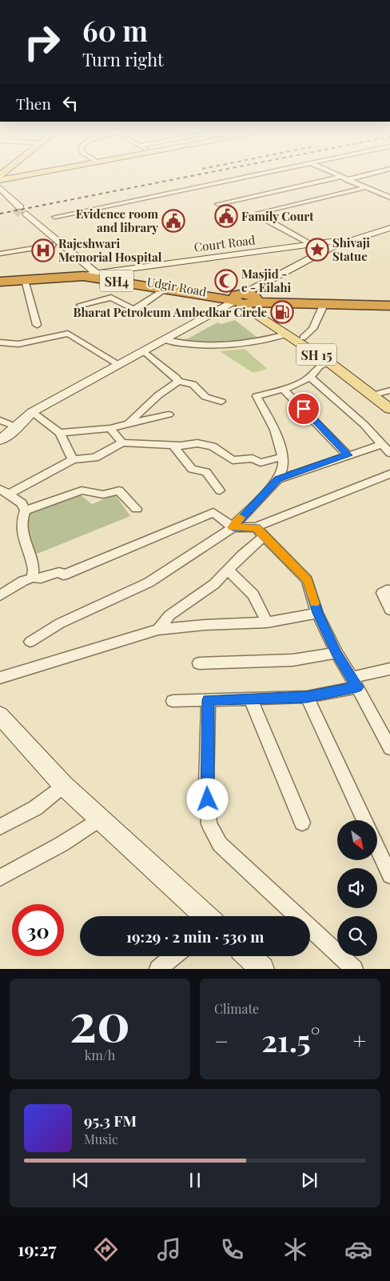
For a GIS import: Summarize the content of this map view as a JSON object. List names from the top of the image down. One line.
{"streets":{"highway":["SH4","Udgir Road"],"main road":["SH 15"],"street":["Court Road"]},"crossings":[["Udgir Road","SH 15"]],"places":{"public building":["Family Court","Evidence room and library"],"place":["Shivaji Statue"],"hospital":["Rajeshwari Memorial Hospital"],"mosque":["Masjid - e - Eilahi"],"fuel station":["Bharat Petroleum Ambedkar Circle"]},"north":"bottom right","page":{"turn":["60 m","Turn right"],"then":"Then","limit":"30","trip":"19:29 · 2 min · 530 m","tile":[["20","km/h"],"Climate"],"heat":["−","21.5°","+"],"song":["95.3 FM","Music"],"tabs":"19:27"}}
